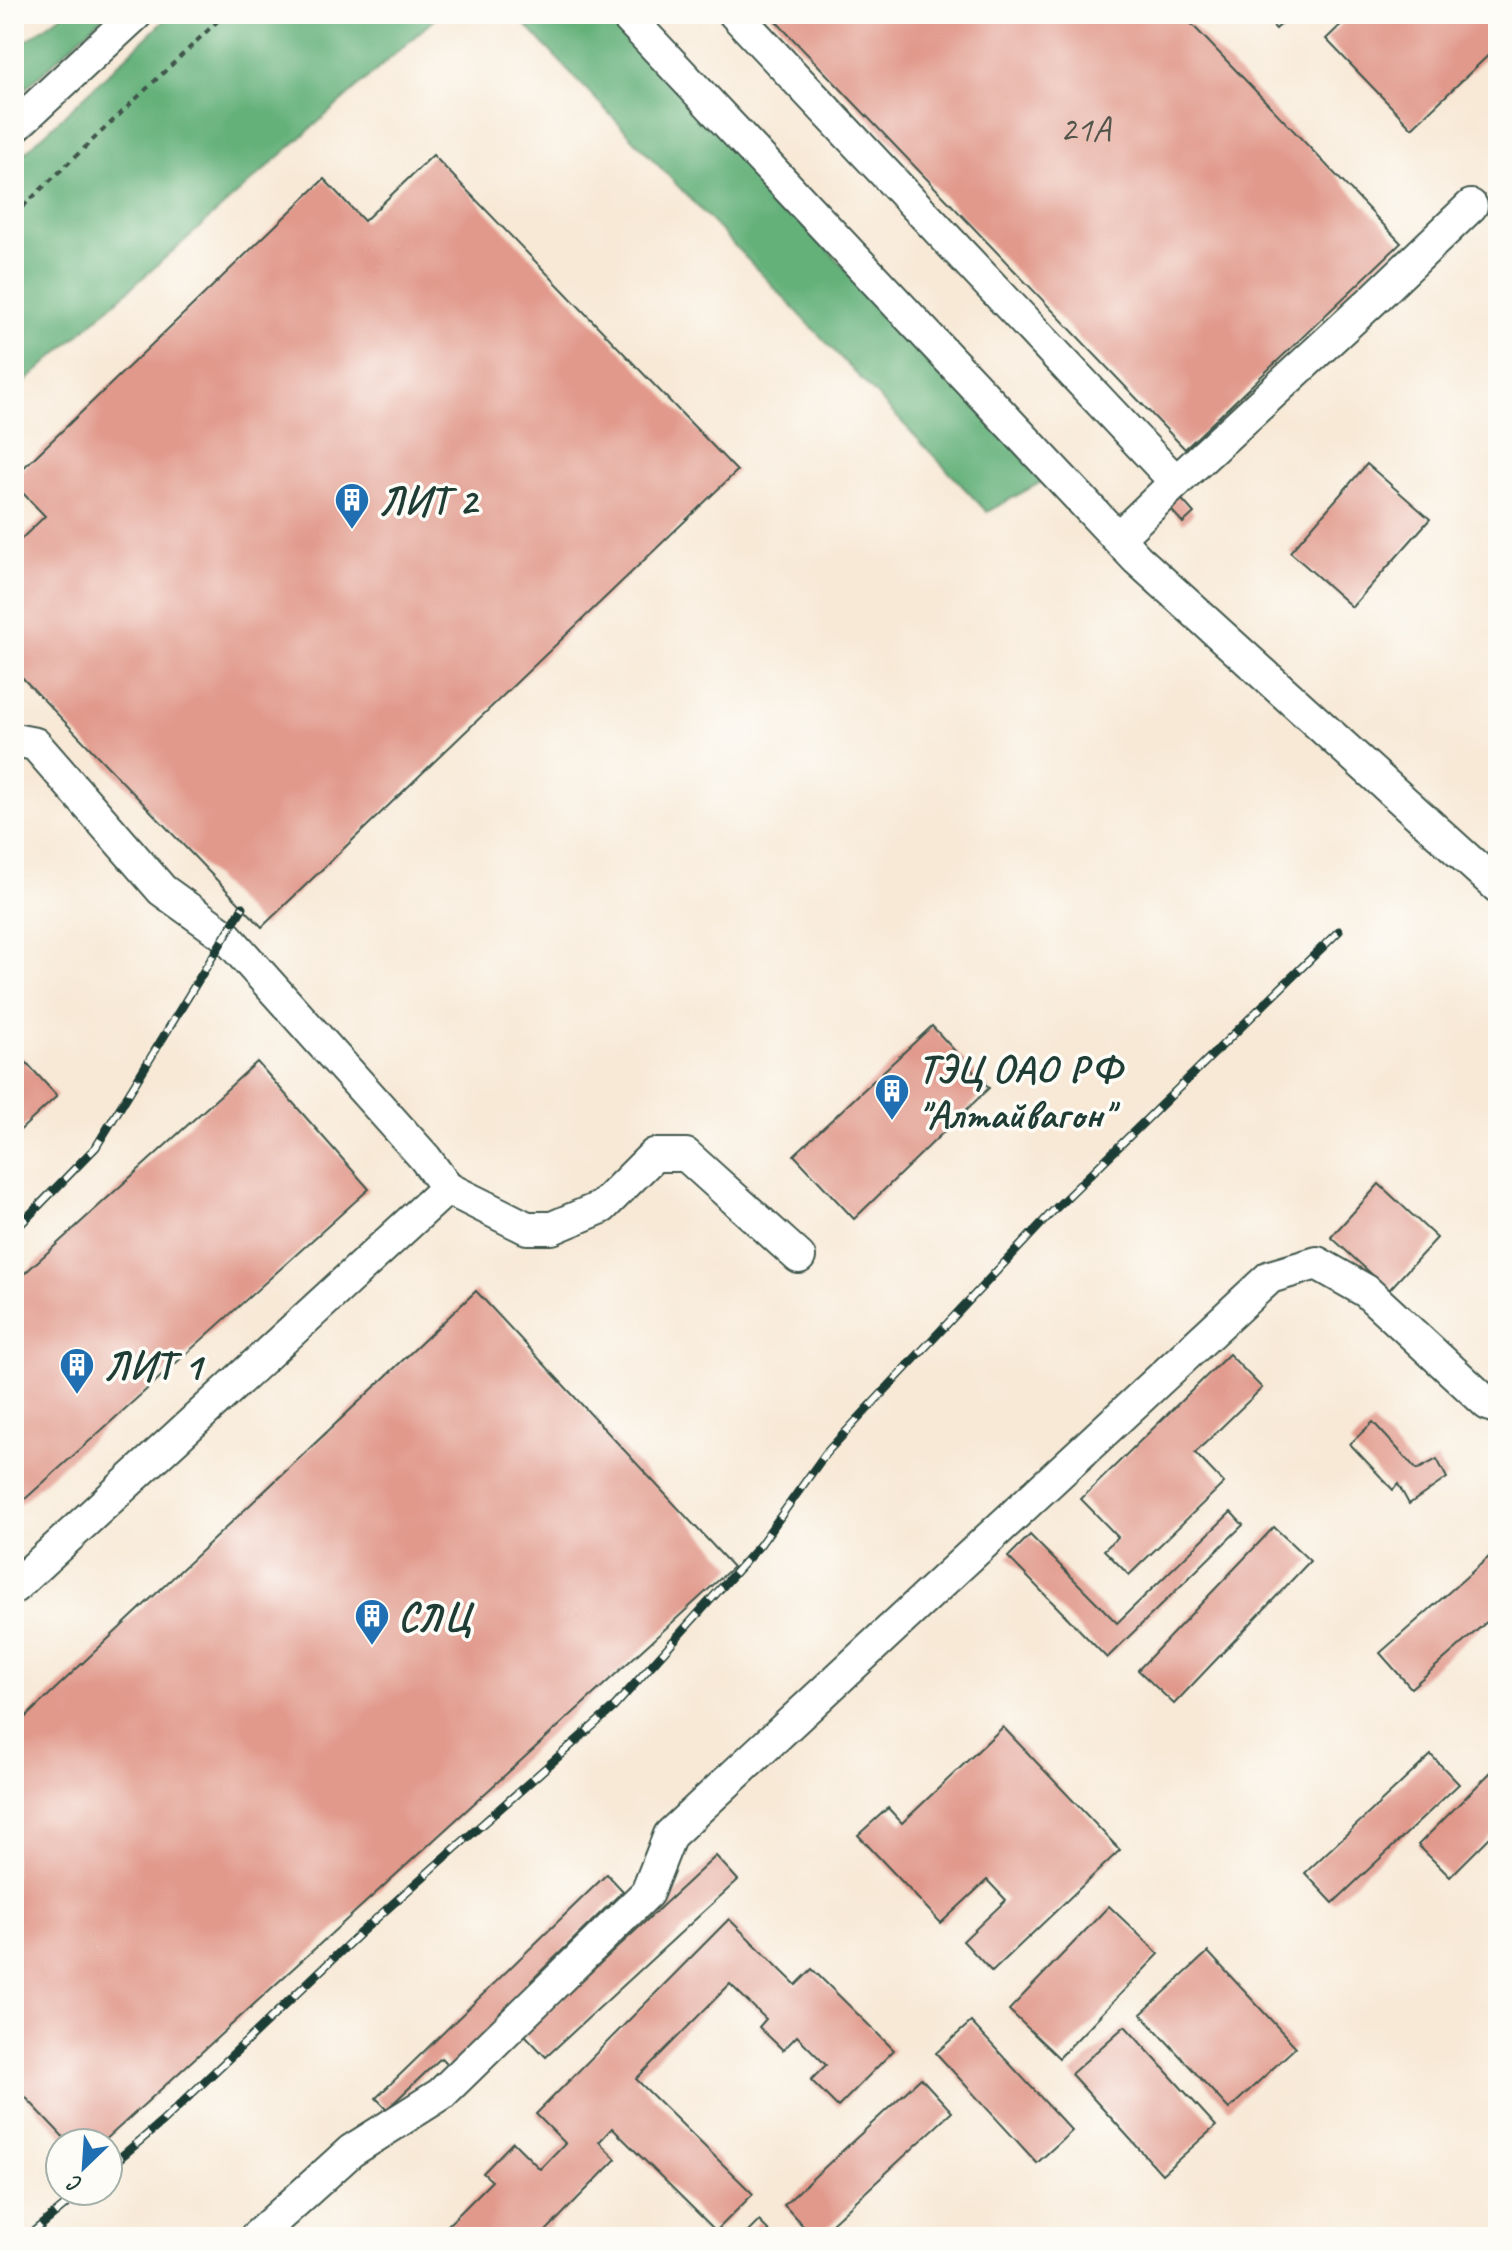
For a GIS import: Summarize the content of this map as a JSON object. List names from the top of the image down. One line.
{"places":{"building":["ЛИТ 2","ТЭЦ ОАО РФ \"Алтайвагон\"","ЛИТ 1","СЛЦ"]},"house_numbers":["21А"],"north":"bottom left"}
